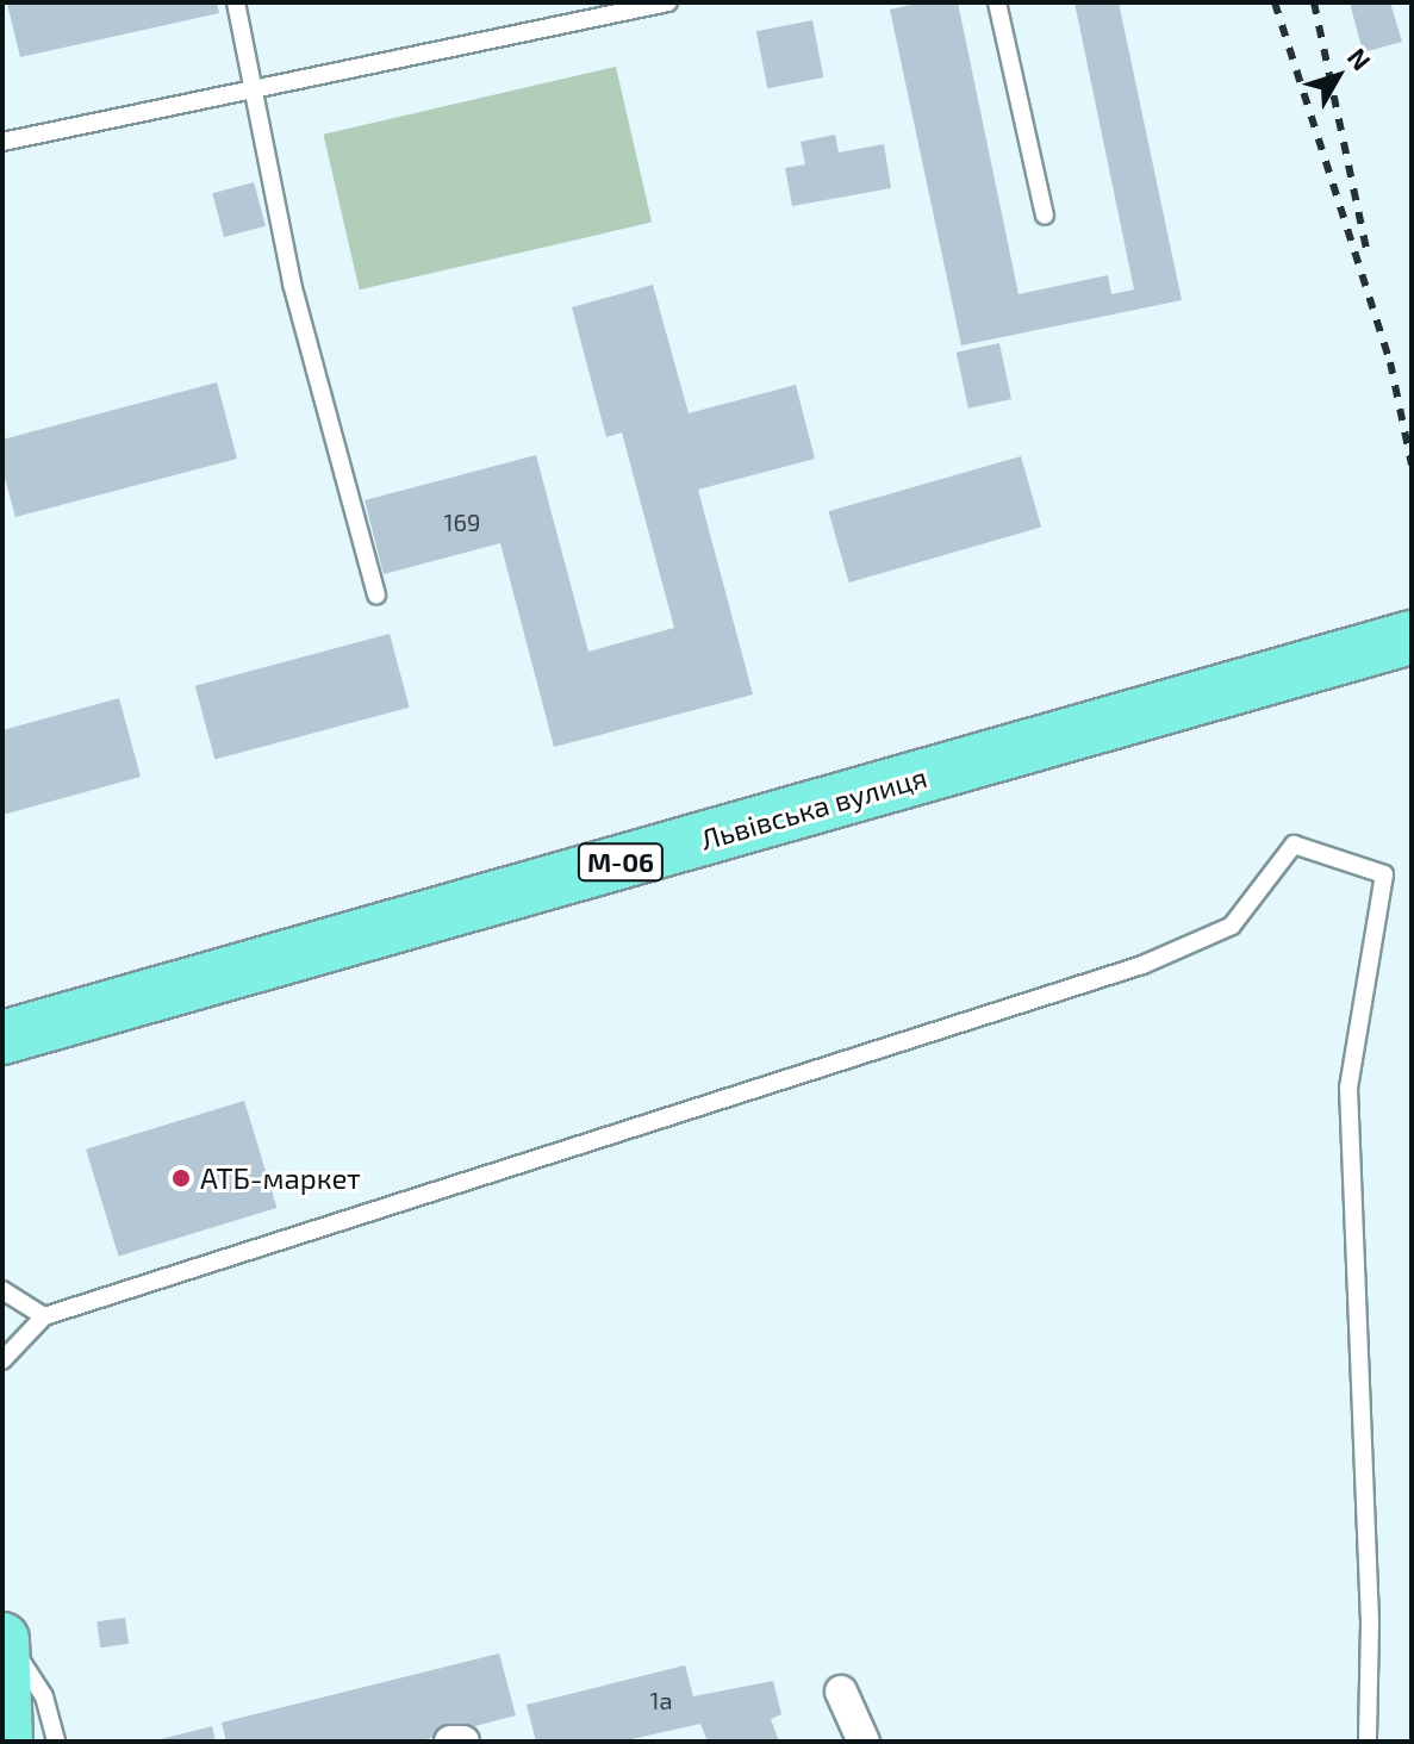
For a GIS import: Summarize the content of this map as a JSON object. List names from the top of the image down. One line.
{"streets":{"highway":["Львівська вулиця","М-06"]},"places":["АТБ-маркет"],"house_numbers":["169","1а"],"north":"top right"}
